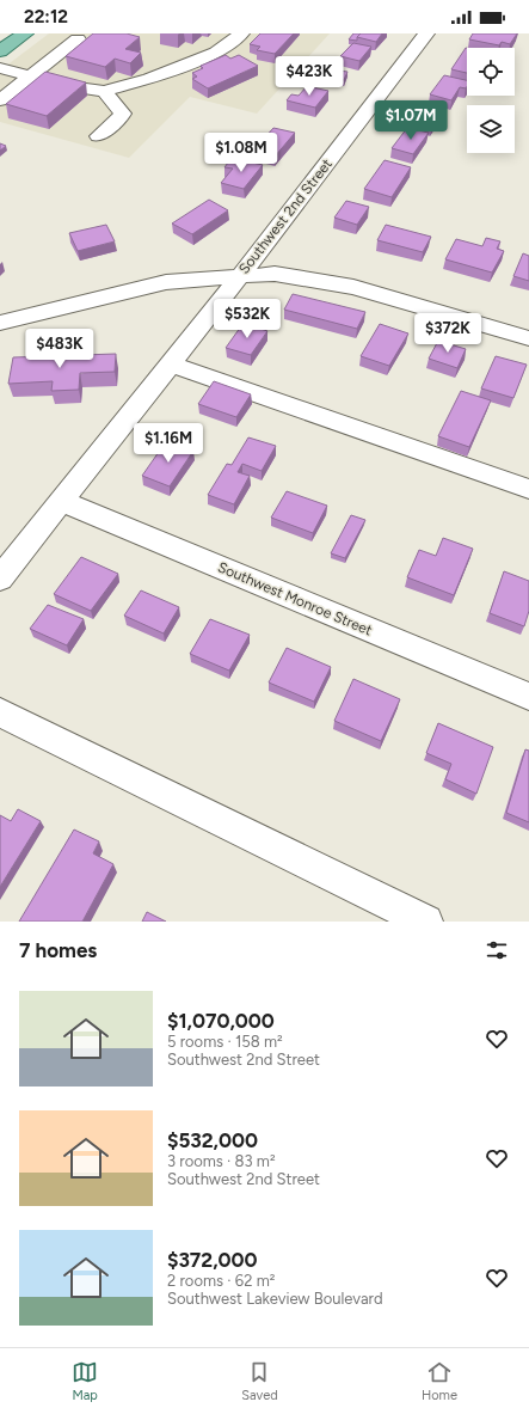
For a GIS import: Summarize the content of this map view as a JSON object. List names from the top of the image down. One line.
{"streets":{"street":["Southwest 2nd Street","Southwest Monroe Street"]},"crossings":[["Southwest 2nd Street","Southwest Monroe Street"]],"page":{"status":"22:12","price":["$423K","$1.07M","$1.08M","$532K","$372K","$483K","$1.16M"],"heading":"7 homes","list":[{"name":"$1,070,000","note":"5 rooms · 158 m² · Southwest 2nd Street"},{"name":"$532,000","note":"3 rooms · 83 m² · Southwest 2nd Street"},{"name":"$372,000","note":"2 rooms · 62 m² · Southwest Lakeview Boulevard"}],"tabs":["Map","Saved","Home"]}}
